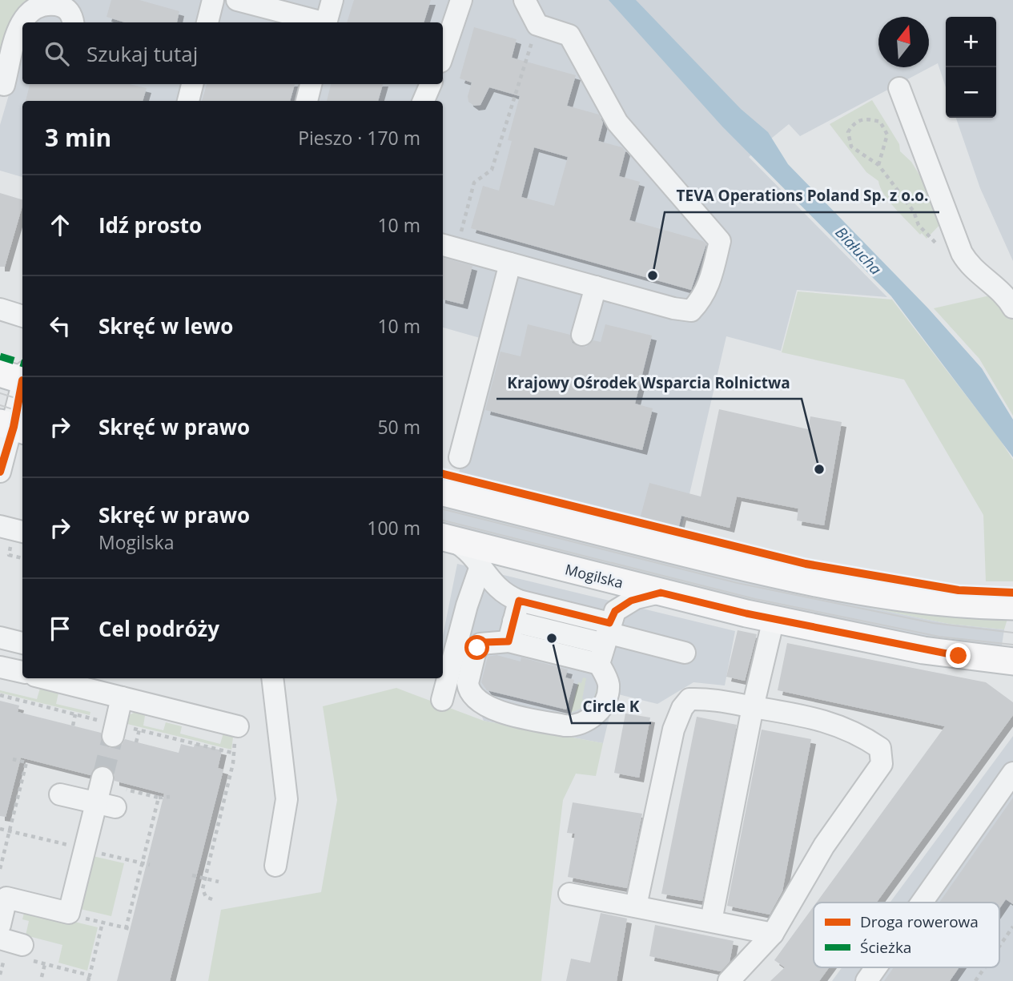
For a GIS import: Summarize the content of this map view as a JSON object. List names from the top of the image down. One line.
{"streets":{"main road":["Mogilska"]},"water":["Białucha"],"places":["TEVA Operations Poland Sp. z o.o.","Krajowy Ośrodek Wsparcia Rolnictwa","Circle K"],"legend":["Droga rowerowa","Ścieżka"],"north":"top","page":{"map_buttons":["+","−"],"search":"Szukaj tutaj","heading":["3 min","Pieszo · 170 m"],"list":[["Idź prosto","10 m"],["Skręć w lewo","10 m"],["Skręć w prawo","50 m"],["Skręć w prawo","Mogilska","100 m"],"Cel podróży"]}}
